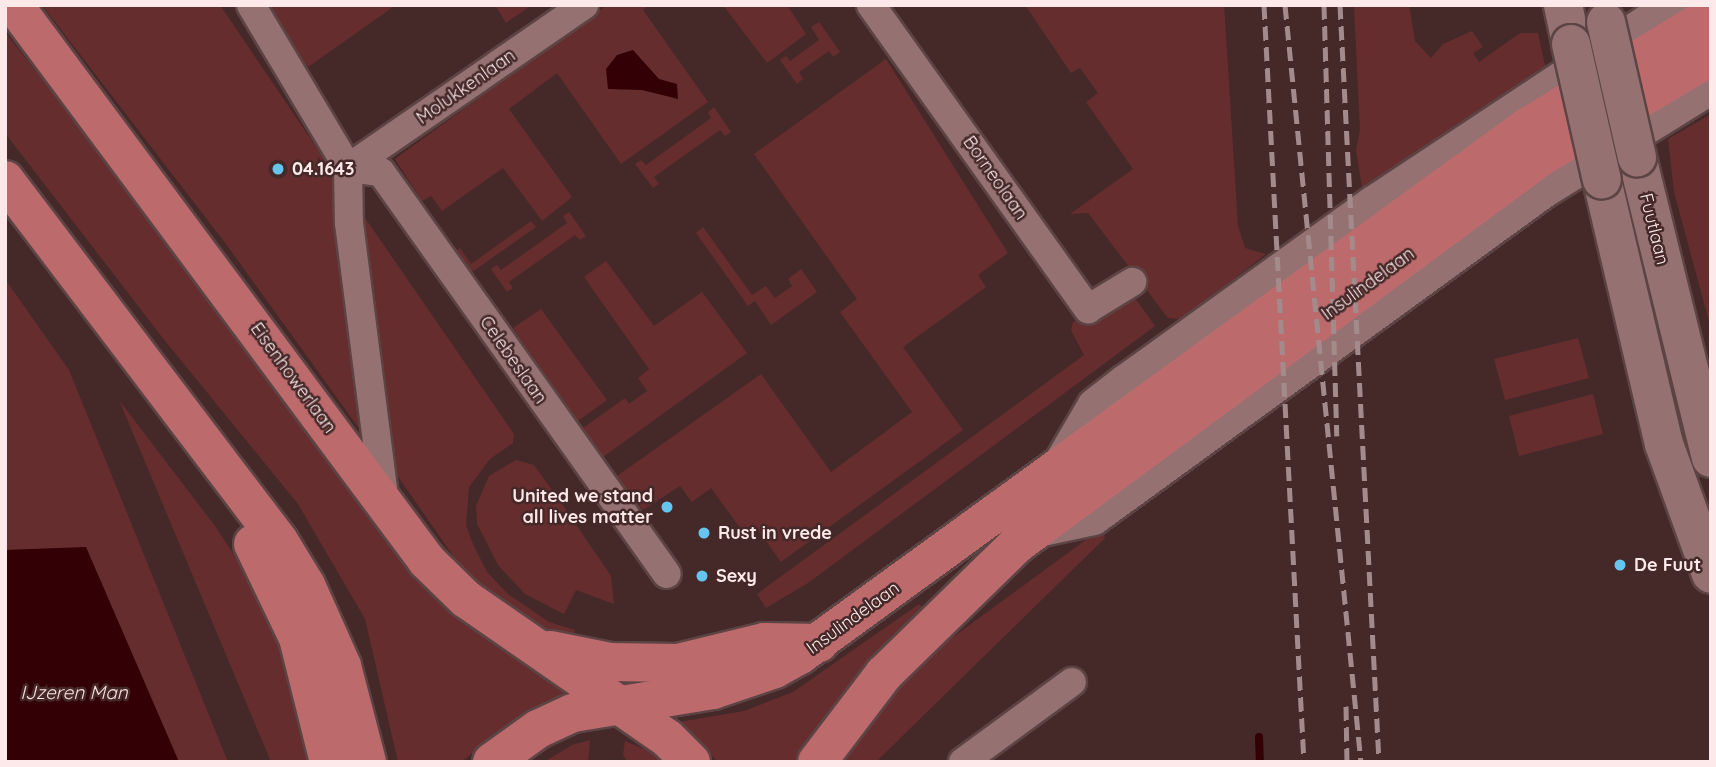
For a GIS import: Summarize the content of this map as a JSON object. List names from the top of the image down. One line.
{"streets":{"main road":["Insulindelaan","Eisenhowerlaan"],"street":["Molukkenlaan","Borneolaan","Fuutlaan","Celebeslaan"]},"crossings":[["Molukkenlaan","Celebeslaan"],["Insulindelaan","Eisenhowerlaan"]],"water":["IJzeren Man"],"places":["04.1643","United we stand all lives matter","Rust in vrede","De Fuut","Sexy"]}
